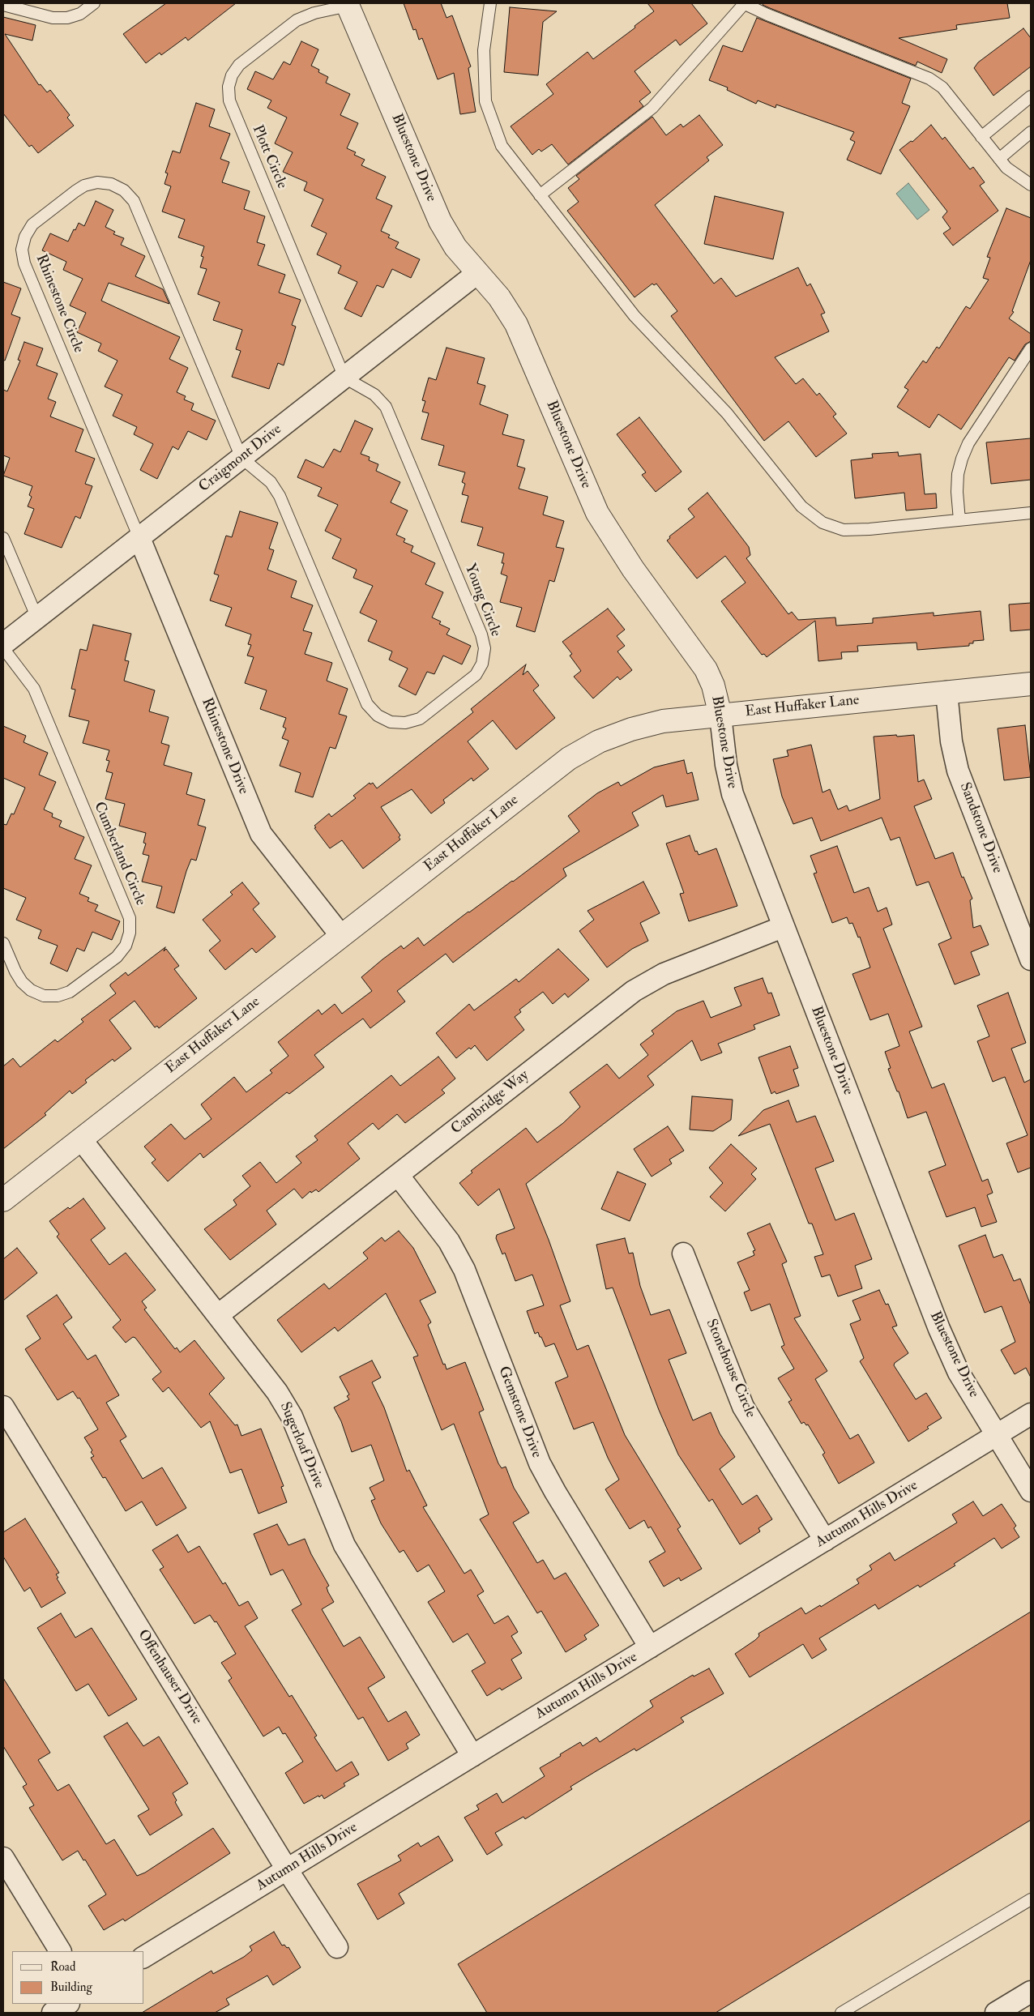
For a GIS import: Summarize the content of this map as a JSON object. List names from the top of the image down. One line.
{"streets":{"street":["Bluestone Drive","Craigmont Drive","East Huffaker Lane","Rhinestone Drive","Sandstone Drive","Cambridge Way","Stonehouse Circle","Gemstone Drive","Sugerloaf Drive","Autumn Hills Drive","Offenhauser Drive"],"lane":["Plott Circle","Rhinestone Circle","Young Circle","Cumberland Circle"]},"crossings":[["Plott Circle","Bluestone Drive"],["Plott Circle","Craigmont Drive"],["Plott Circle","Young Circle"],["Bluestone Drive","Craigmont Drive"],["Bluestone Drive","East Huffaker Lane"],["Bluestone Drive","Cambridge Way"],["Bluestone Drive","Autumn Hills Drive"],["Rhinestone Circle","Craigmont Drive"],["Rhinestone Circle","Young Circle"],["Rhinestone Circle","Rhinestone Drive"],["Craigmont Drive","Young Circle"],["Craigmont Drive","Rhinestone Drive"],["East Huffaker Lane","Rhinestone Drive"],["East Huffaker Lane","Sandstone Drive"],["East Huffaker Lane","Sugerloaf Drive"],["Cambridge Way","Gemstone Drive"],["Cambridge Way","Sugerloaf Drive"],["Stonehouse Circle","Autumn Hills Drive"],["Gemstone Drive","Autumn Hills Drive"],["Sugerloaf Drive","Autumn Hills Drive"],["Autumn Hills Drive","Offenhauser Drive"]],"legend":["Road","Building"]}
